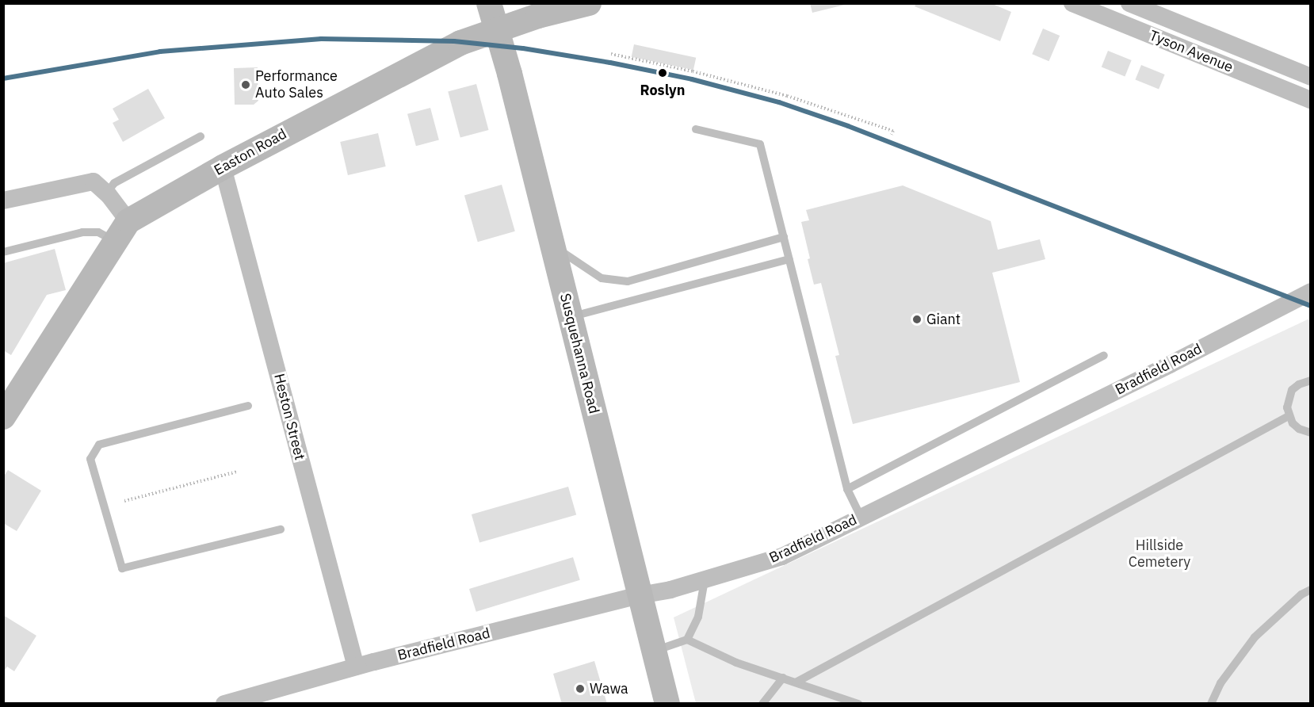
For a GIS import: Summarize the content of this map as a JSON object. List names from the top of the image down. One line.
{"streets":{"main road":["Easton Road","Susquehanna Road"],"street":["Tyson Avenue","Bradfield Road","Heston Street"]},"crossings":[["Easton Road","Susquehanna Road"],["Easton Road","Heston Street"],["Susquehanna Road","Bradfield Road"],["Bradfield Road","Heston Street"]],"parks":["Hillside Cemetery"],"places":["Roslyn","Performance Auto Sales","Giant","Wawa"]}
